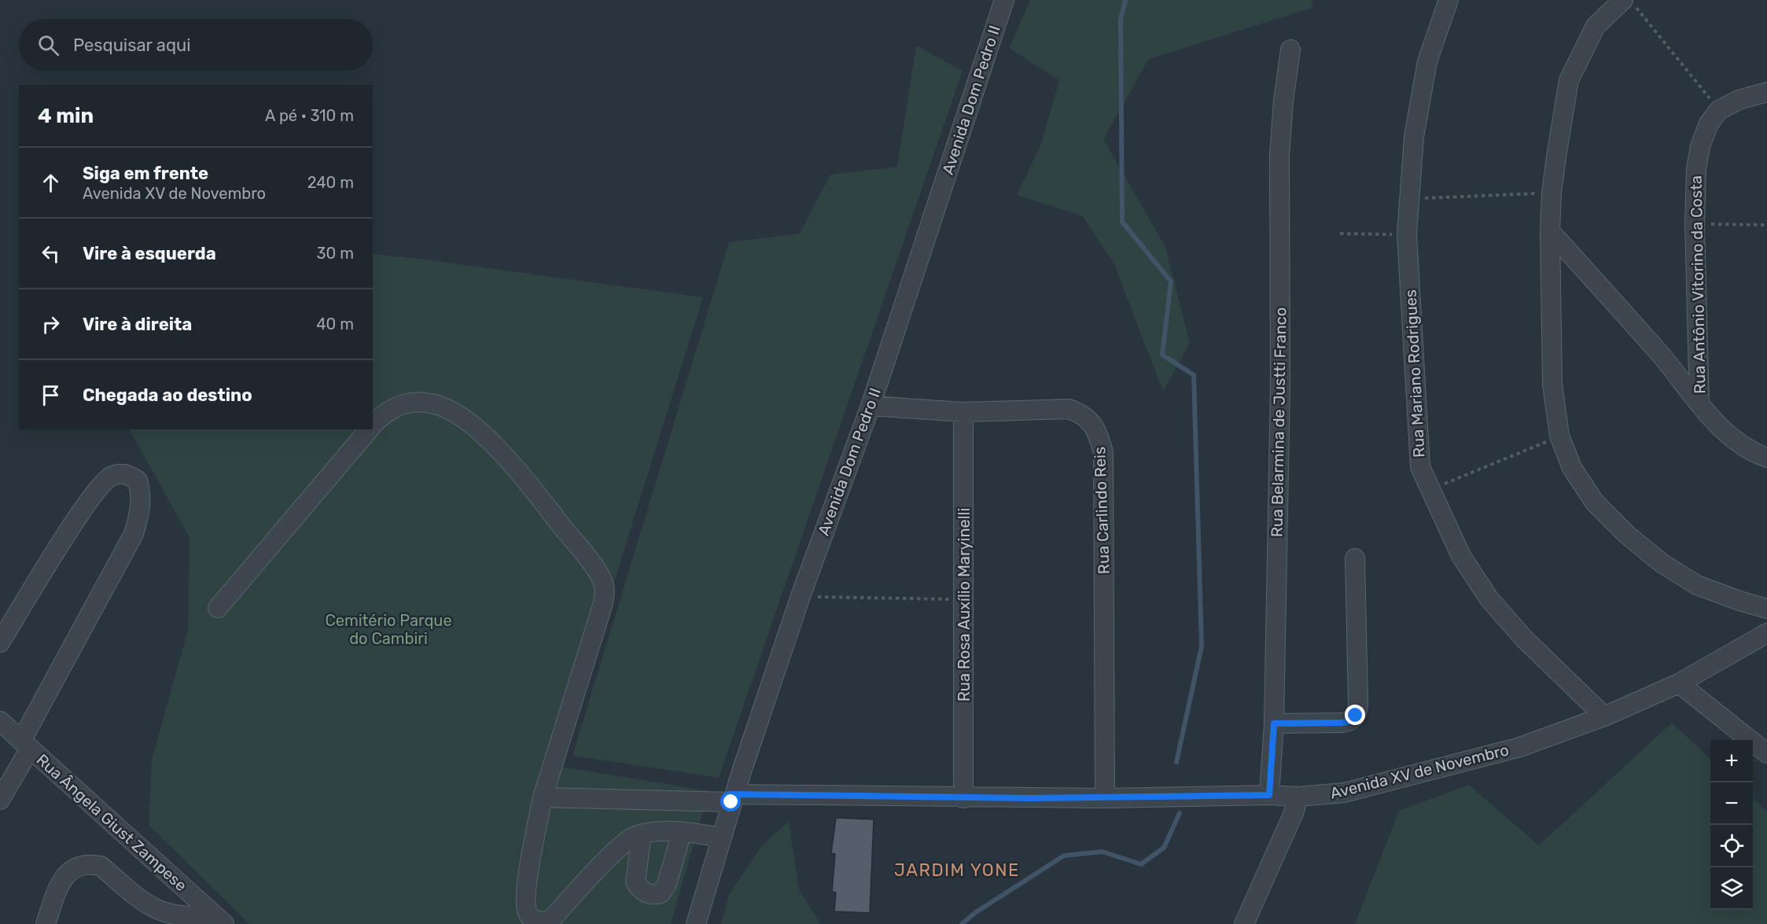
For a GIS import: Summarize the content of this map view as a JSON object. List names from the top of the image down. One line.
{"streets":{"street":["Avenida Dom Pedro II","Rua Antônio Vitorino da Costa","Rua Mariano Rodrigues","Rua Belarmina de Justti Franco","Rua Carlindo Reis","Rua Rosa Auxílio Maryinelli","Avenida XV de Novembro","Rua Ângela Giust Zampese"]},"crossings":[["Avenida Dom Pedro II","Rua Carlindo Reis"],["Avenida Dom Pedro II","Avenida XV de Novembro"],["Rua Mariano Rodrigues","Avenida XV de Novembro"],["Rua Belarmina de Justti Franco","Avenida XV de Novembro"],["Rua Carlindo Reis","Rua Rosa Auxílio Maryinelli"],["Rua Carlindo Reis","Avenida XV de Novembro"],["Rua Rosa Auxílio Maryinelli","Avenida XV de Novembro"]],"districts":["JARDIM YONE"],"parks":["Cemitério Parque do Cambiri"],"page":{"search":"Pesquisar aqui","heading":["4 min","A pé · 310 m"],"list":[["Siga em frente","Avenida XV de Novembro","240 m"],["Vire à esquerda","30 m"],["Vire à direita","40 m"],"Chegada ao destino"],"map_buttons":["+","−"]}}
